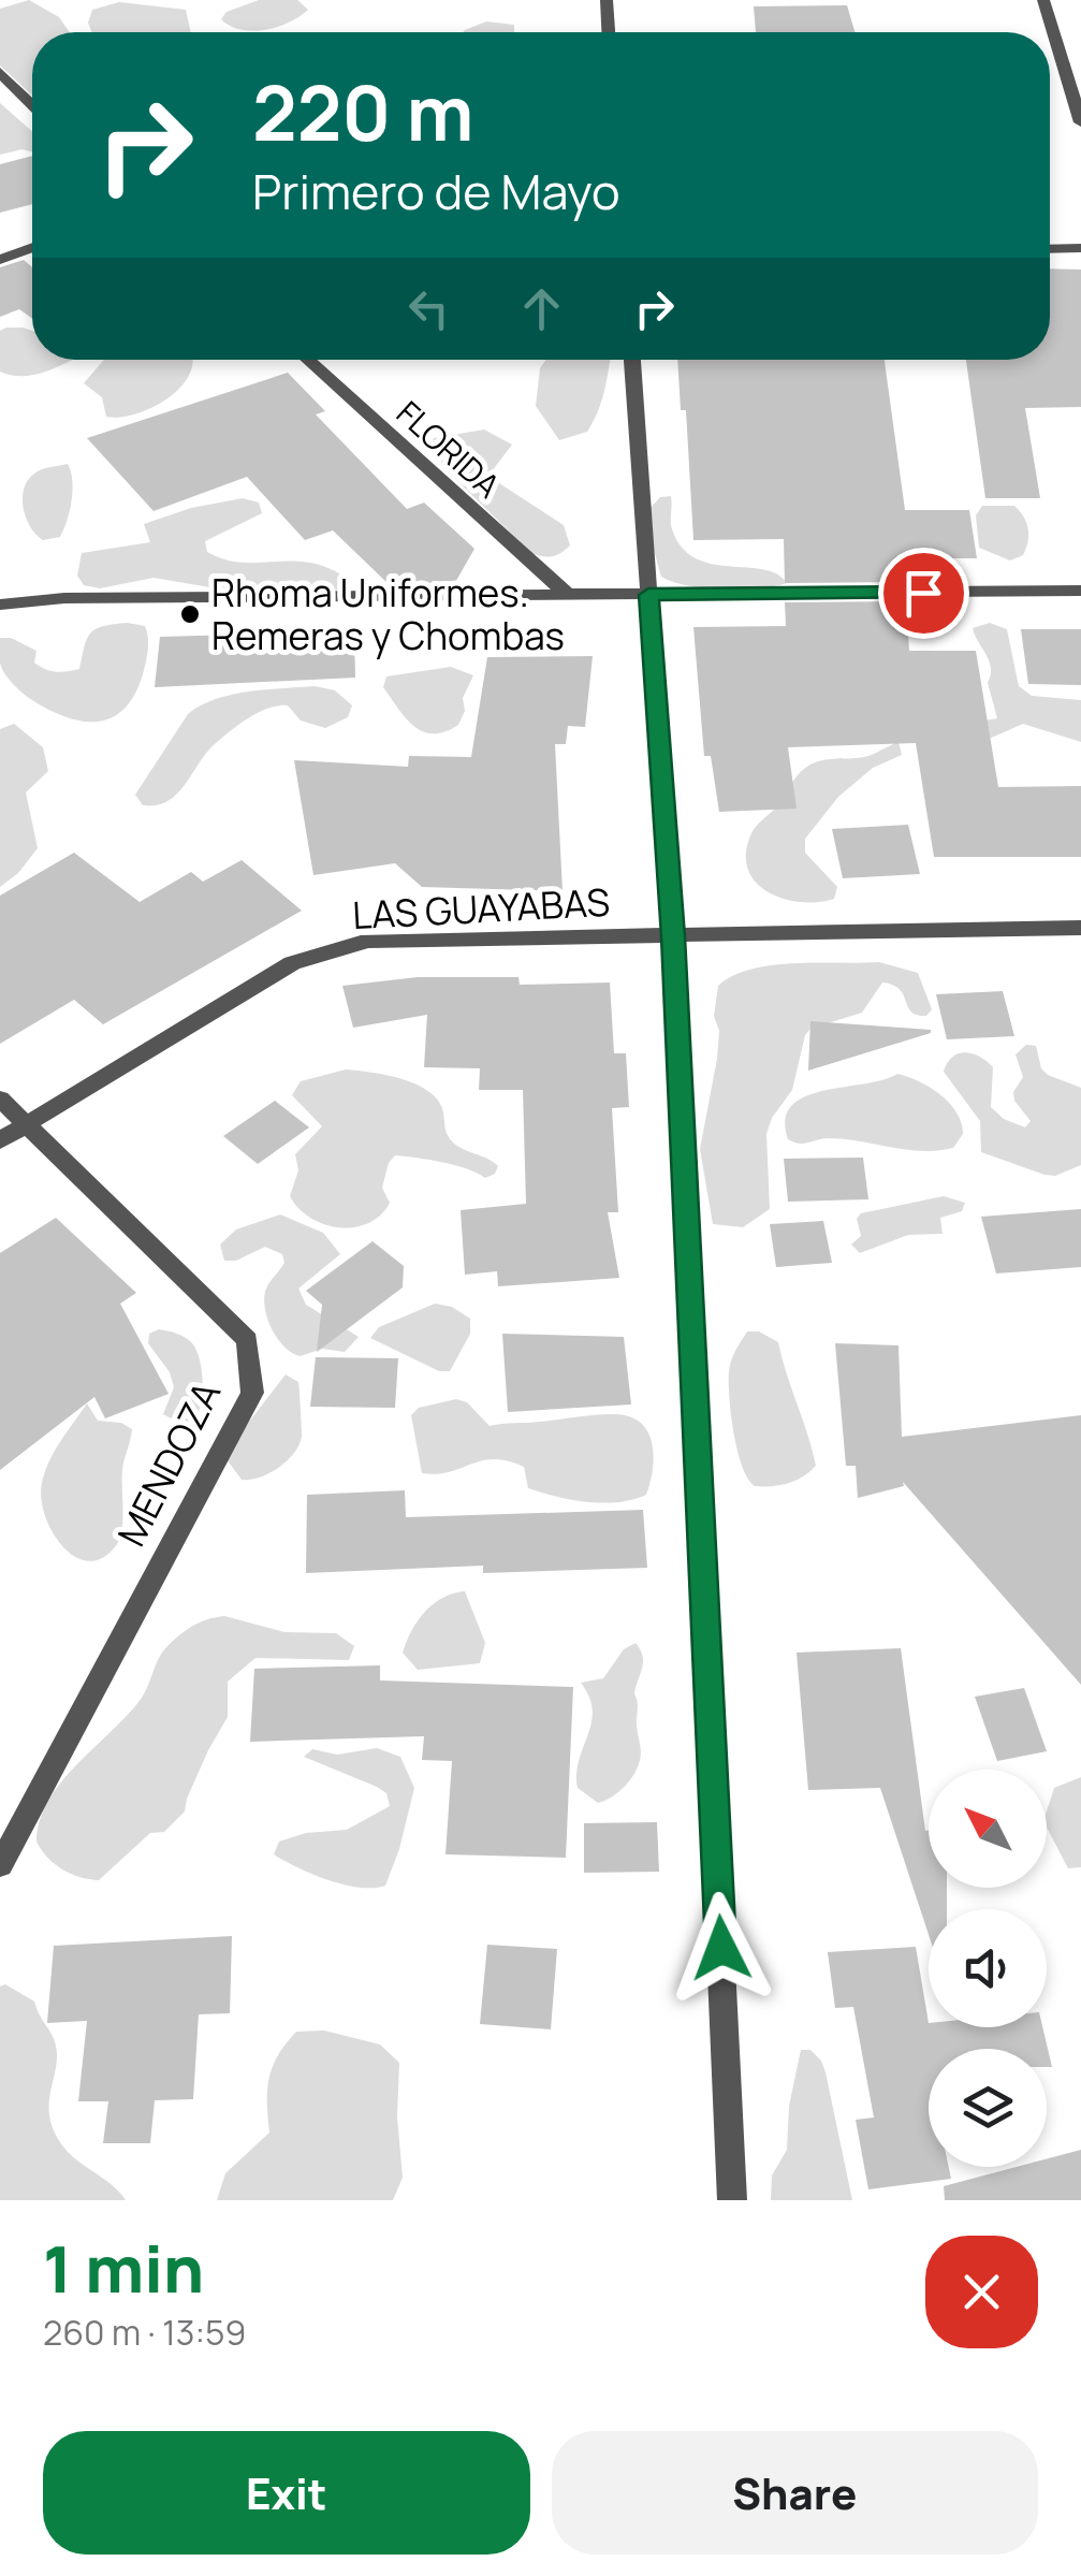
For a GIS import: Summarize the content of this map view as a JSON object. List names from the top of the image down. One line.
{"streets":{"street":["FLORIDA","LAS GUAYABAS","MENDOZA"]},"crossings":[["LAS GUAYABAS","MENDOZA"]],"places":["Rhoma Uniformes. Remeras y Chombas"],"north":"top left","page":{"turn":["220 m","Primero de Mayo"],"heading":["1 min","260 m · 13:59"],"buttons":["Exit","Share"]}}
